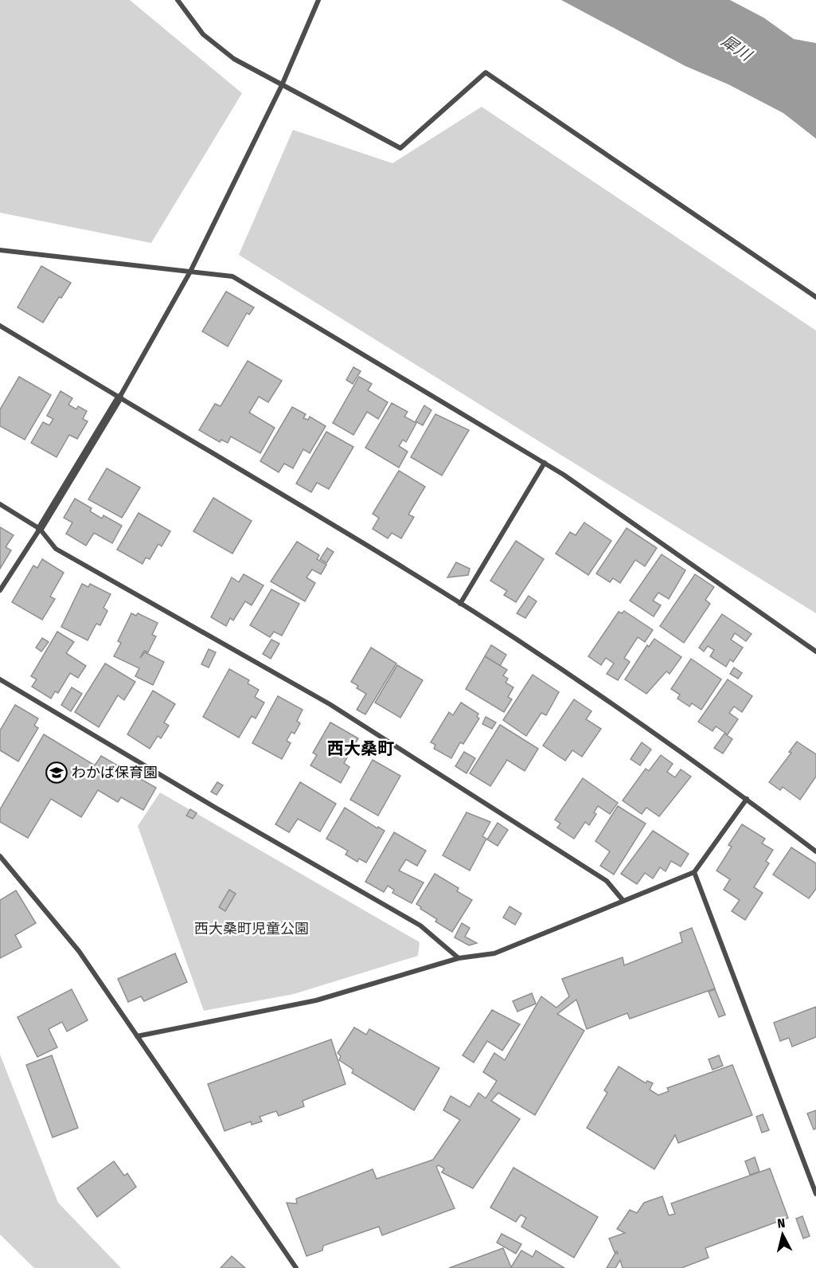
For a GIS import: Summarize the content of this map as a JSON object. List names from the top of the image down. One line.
{"districts":["西大桑町"],"water":["犀川"],"parks":["西大桑町児童公園"],"places":{"school or university":["わかば保育園"]},"north":"top"}
